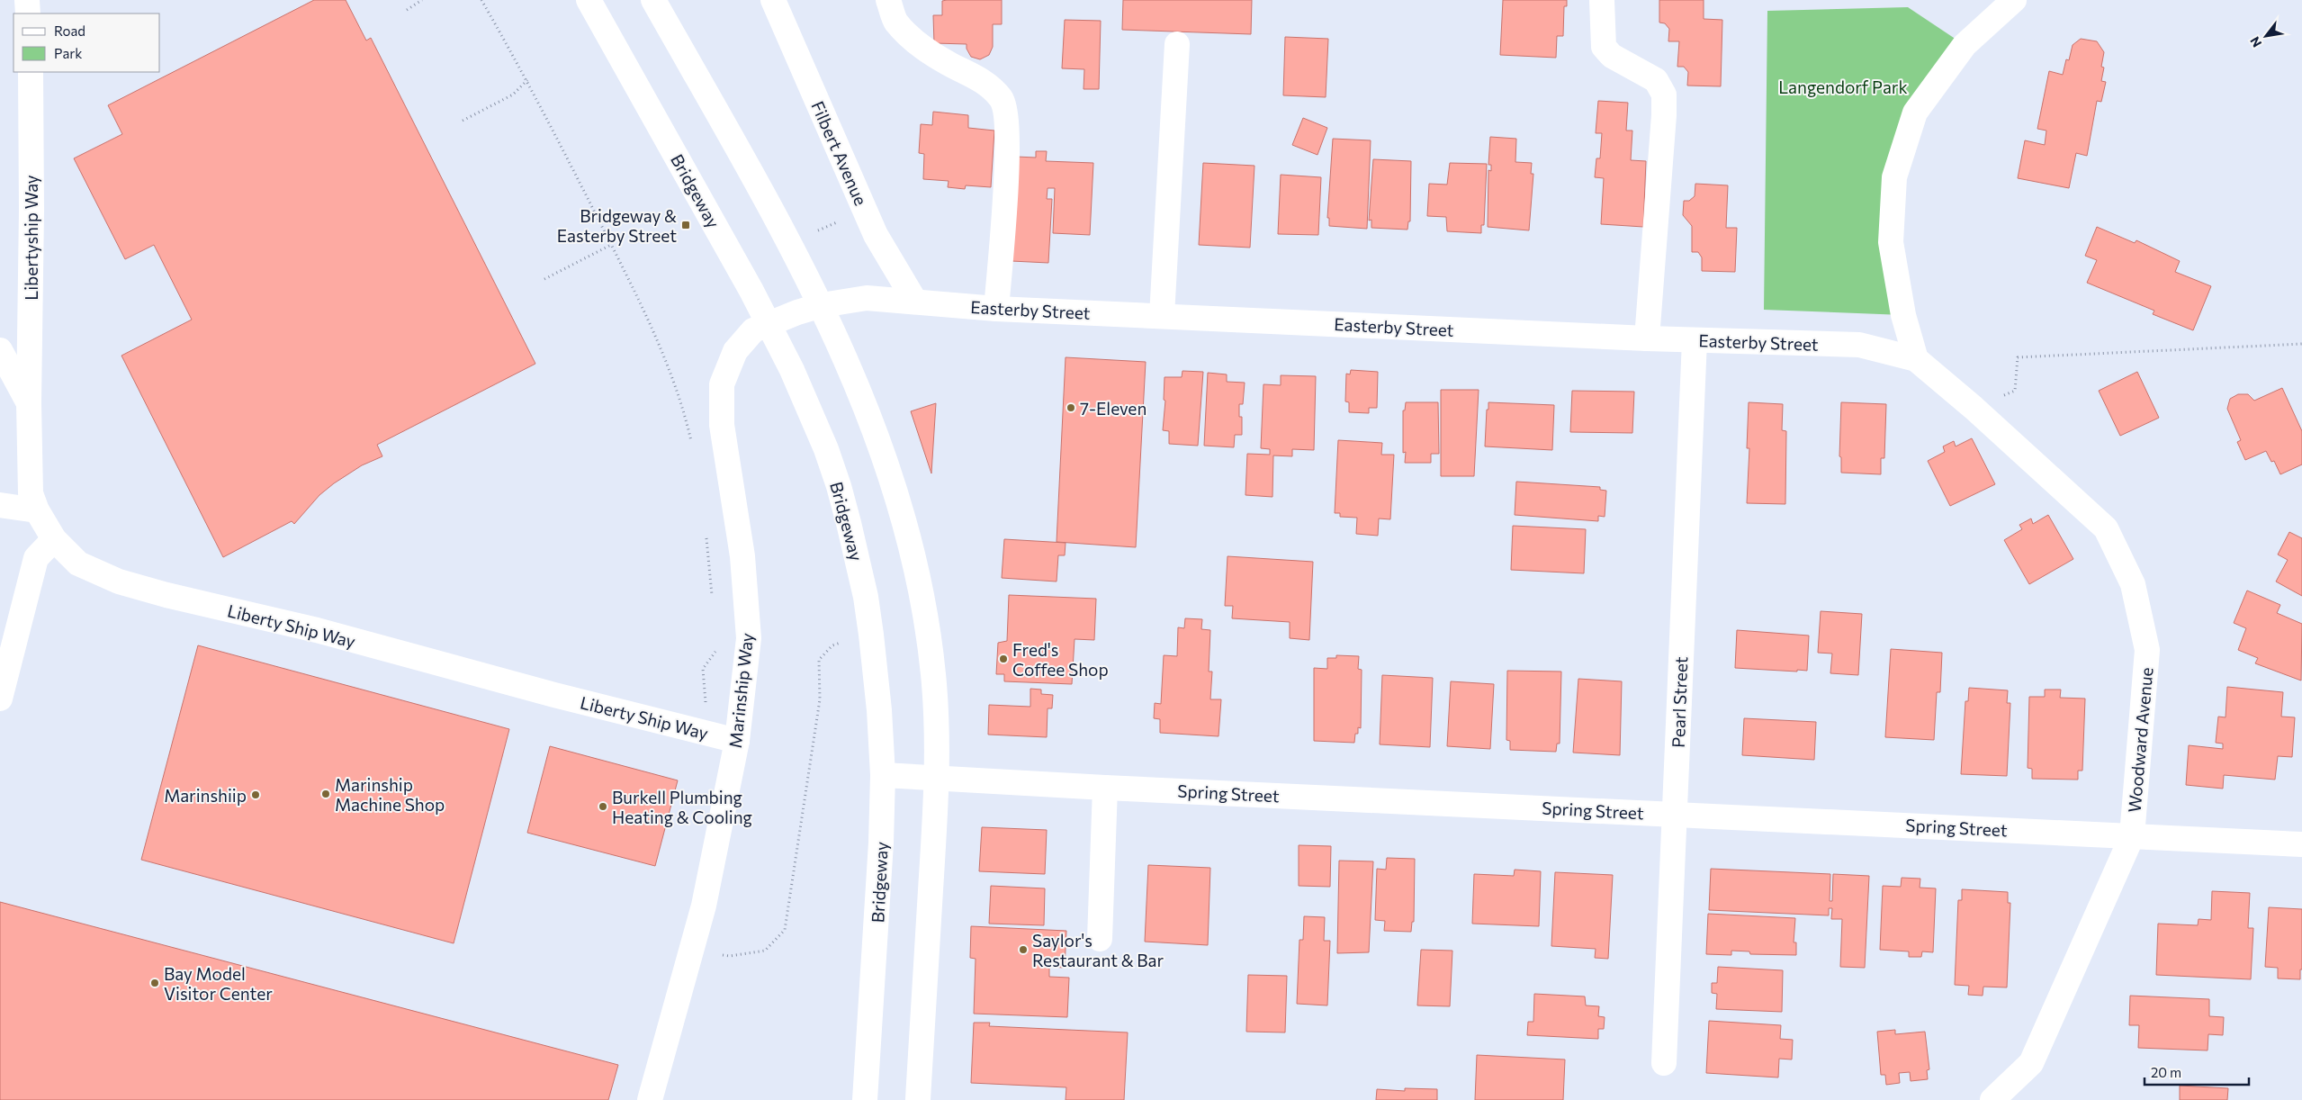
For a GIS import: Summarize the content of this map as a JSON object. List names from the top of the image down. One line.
{"streets":{"street":["Filbert Avenue","Bridgeway","Libertyship Way","Easterby Street","Liberty Ship Way","Marinship Way","Pearl Street","Woodward Avenue","Spring Street"]},"crossings":[["Filbert Avenue","Easterby Street"],["Bridgeway","Marinship Way"],["Bridgeway","Spring Street"],["Libertyship Way","Liberty Ship Way"],["Easterby Street","Marinship Way"],["Easterby Street","Pearl Street"],["Easterby Street","Woodward Avenue"],["Liberty Ship Way","Marinship Way"],["Pearl Street","Spring Street"],["Woodward Avenue","Spring Street"]],"parks":["Langendorf Park"],"places":{"transit":["Bridgeway & Easterby Street"],"other":["7-Eleven","Fred's Coffee Shop","Marinship Machine Shop","Marinshiip","Burkell Plumbing Heating & Cooling","Saylor's Restaurant & Bar","Bay Model Visitor Center"]},"legend":["Road","Park"],"scale_bar":"20 m","north":"bottom left"}
